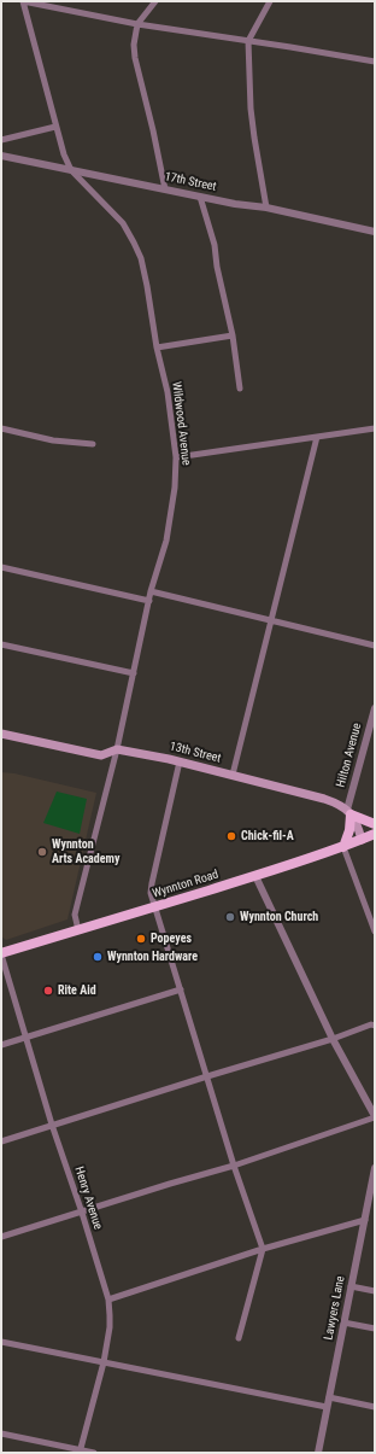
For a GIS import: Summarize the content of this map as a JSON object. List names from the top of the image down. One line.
{"streets":{"main road":["13th Street","Wynnton Road"],"street":["17th Street","Wildwood Avenue","Hilton Avenue","Henry Avenue","Lawyers Lane"]},"crossings":[["17th Street","Wildwood Avenue"],["Wildwood Avenue","13th Street"],["Wildwood Avenue","Wynnton Road"],["13th Street","Hilton Avenue"],["Wynnton Road","Henry Avenue"]],"places":["Chick-fil-A","Wynnton Arts Academy","Wynnton Church","Popeyes","Wynnton Hardware","Rite Aid"]}
